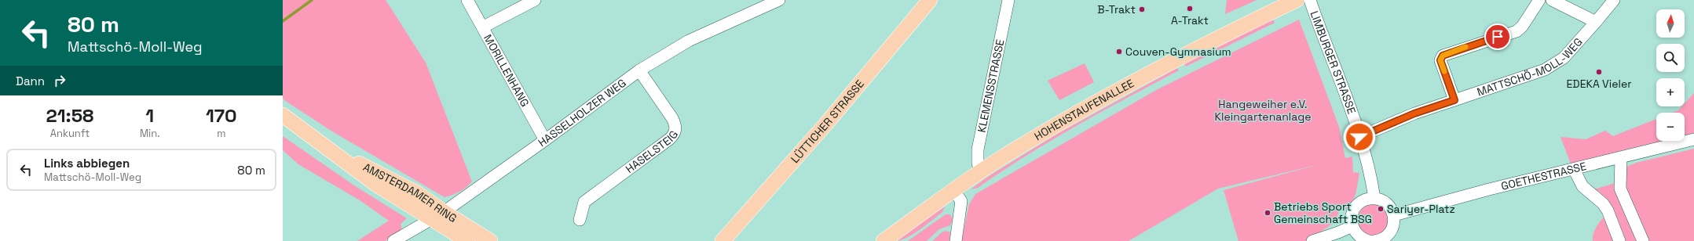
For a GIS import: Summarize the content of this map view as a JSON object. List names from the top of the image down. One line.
{"streets":{"main road":["HOHENSTAUFENALLEE","LÜTTICHER STRASSE","AMSTERDAMER RING"],"street":["LIMBURGER STRASSE","MATTSCHÖ-MOLL-WEG","MORILLENHANG","KLEMENSSTRASSE","HASSELHOLZER WEG","HASELSTEIG","GOETHESTRASSE"]},"crossings":[["LIMBURGER STRASSE","MATTSCHÖ-MOLL-WEG"],["MORILLENHANG","HASSELHOLZER WEG"],["KLEMENSSTRASSE","HOHENSTAUFENALLEE"],["HASSELHOLZER WEG","HASELSTEIG"],["HASSELHOLZER WEG","AMSTERDAMER RING"]],"parks":["Hangeweiher e.V. Kleingartenanlage"],"places":["A-Trakt","B-Trakt","Couven-Gymnasium","EDEKA Vieler","Sariyer-Platz","Betriebs Sport Gemeinschaft BSG"],"north":"top","page":{"turn":["80 m","Mattschö-Moll-Weg"],"map_buttons":["+","−"],"then":"Dann","eta":["21:58","Ankunft","1","Min.","170","m"],"list":[{"name":"Links abbiegen","note":"Mattschö-Moll-Weg","value":"80 m"}]}}
